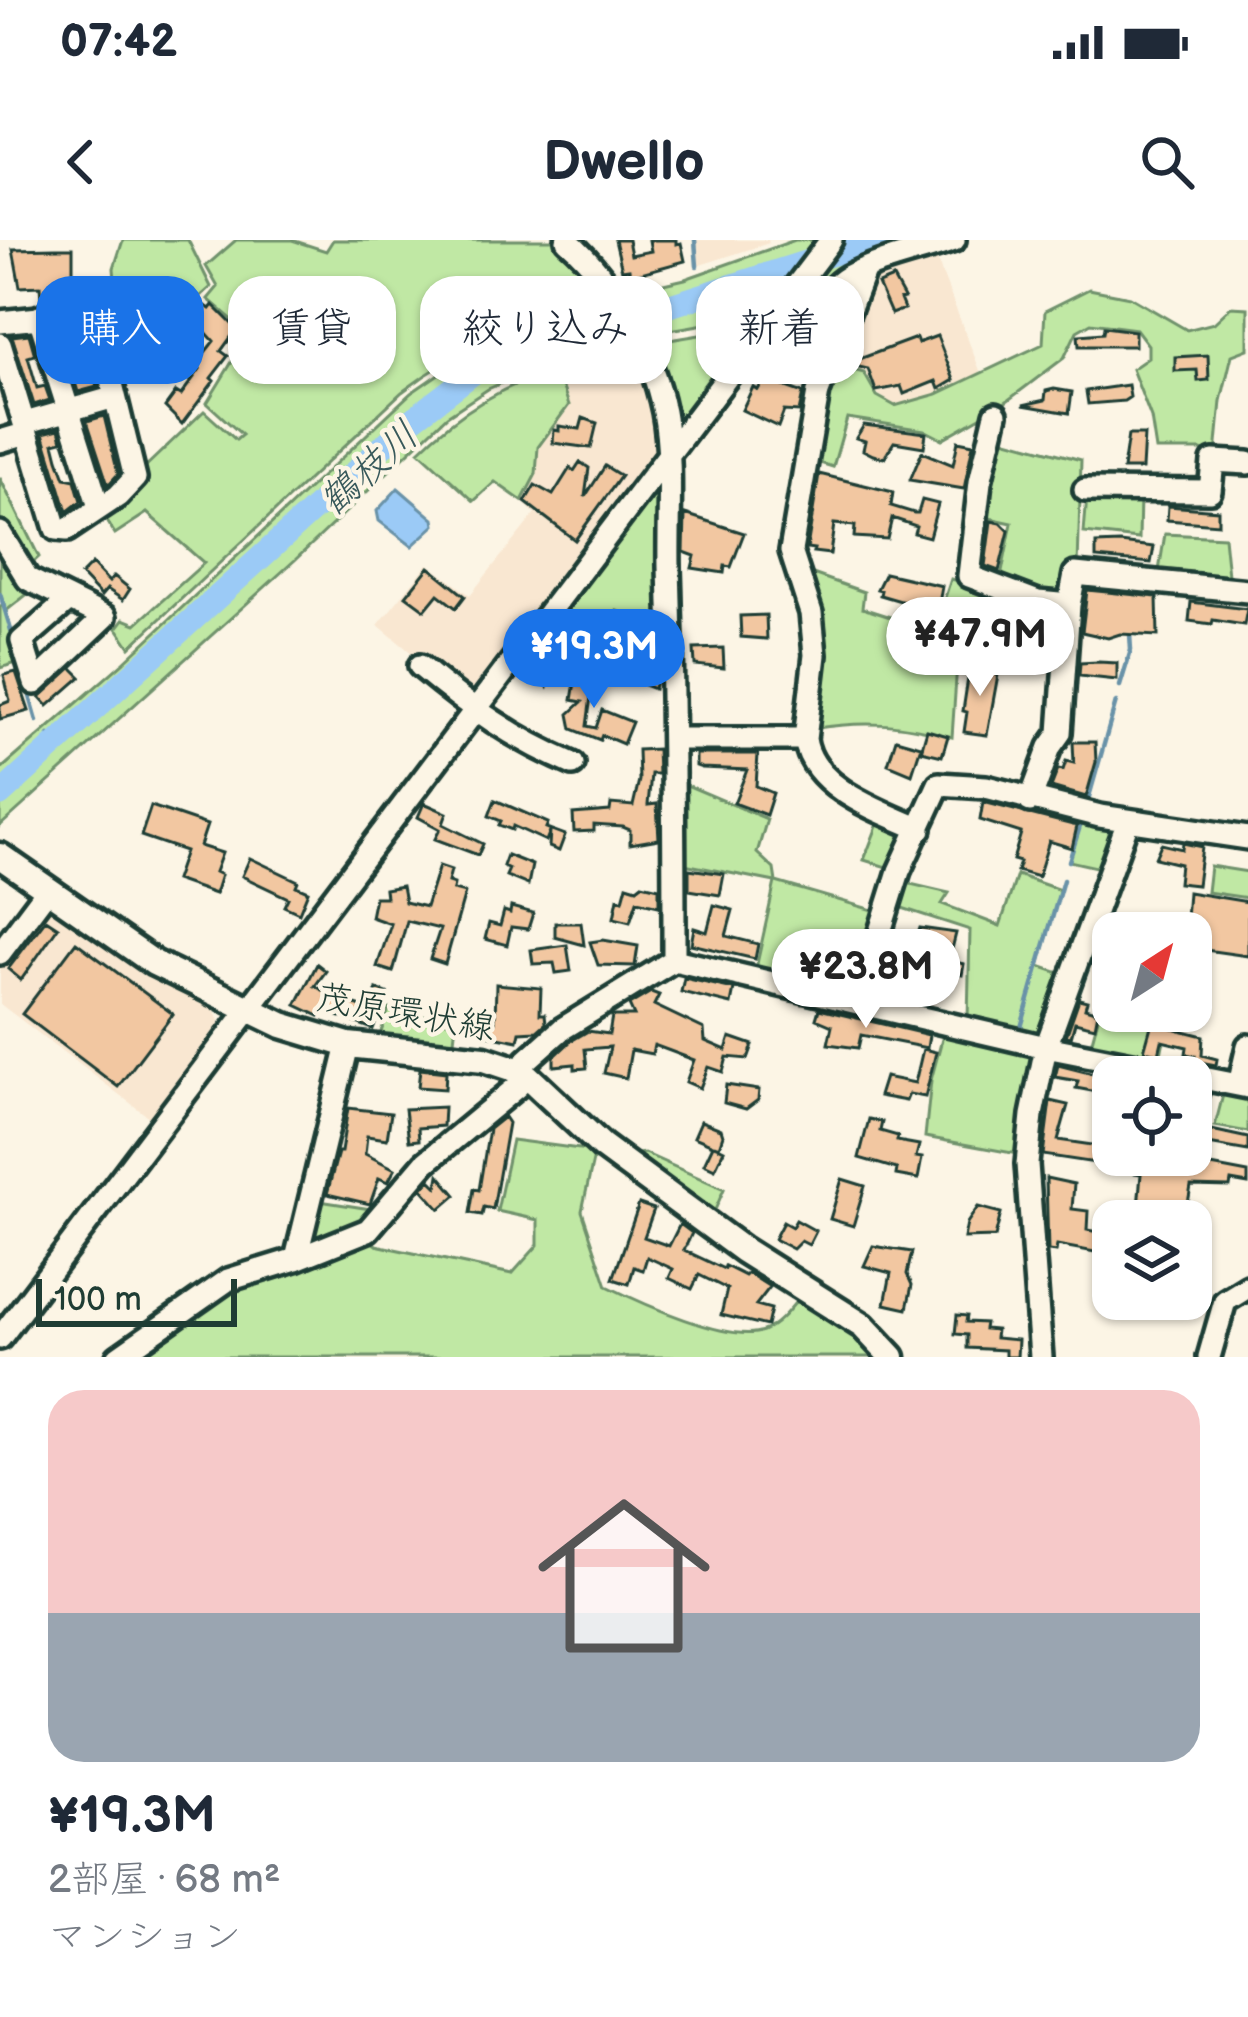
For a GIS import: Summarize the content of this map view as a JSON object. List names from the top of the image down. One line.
{"streets":{"main road":["茂原環状線"]},"water":["鶴枝川"],"scale_bar":"100 m","north":"top right","page":{"status":"07:42","header":"Dwello","chip":["購入","賃貸","絞り込み","新着"],"price":["¥47.9M","¥19.3M","¥23.8M"],"scale":"100 m","list":[{"name":"¥19.3M","note":"2部屋 · 68 m² · マンション"}]}}
